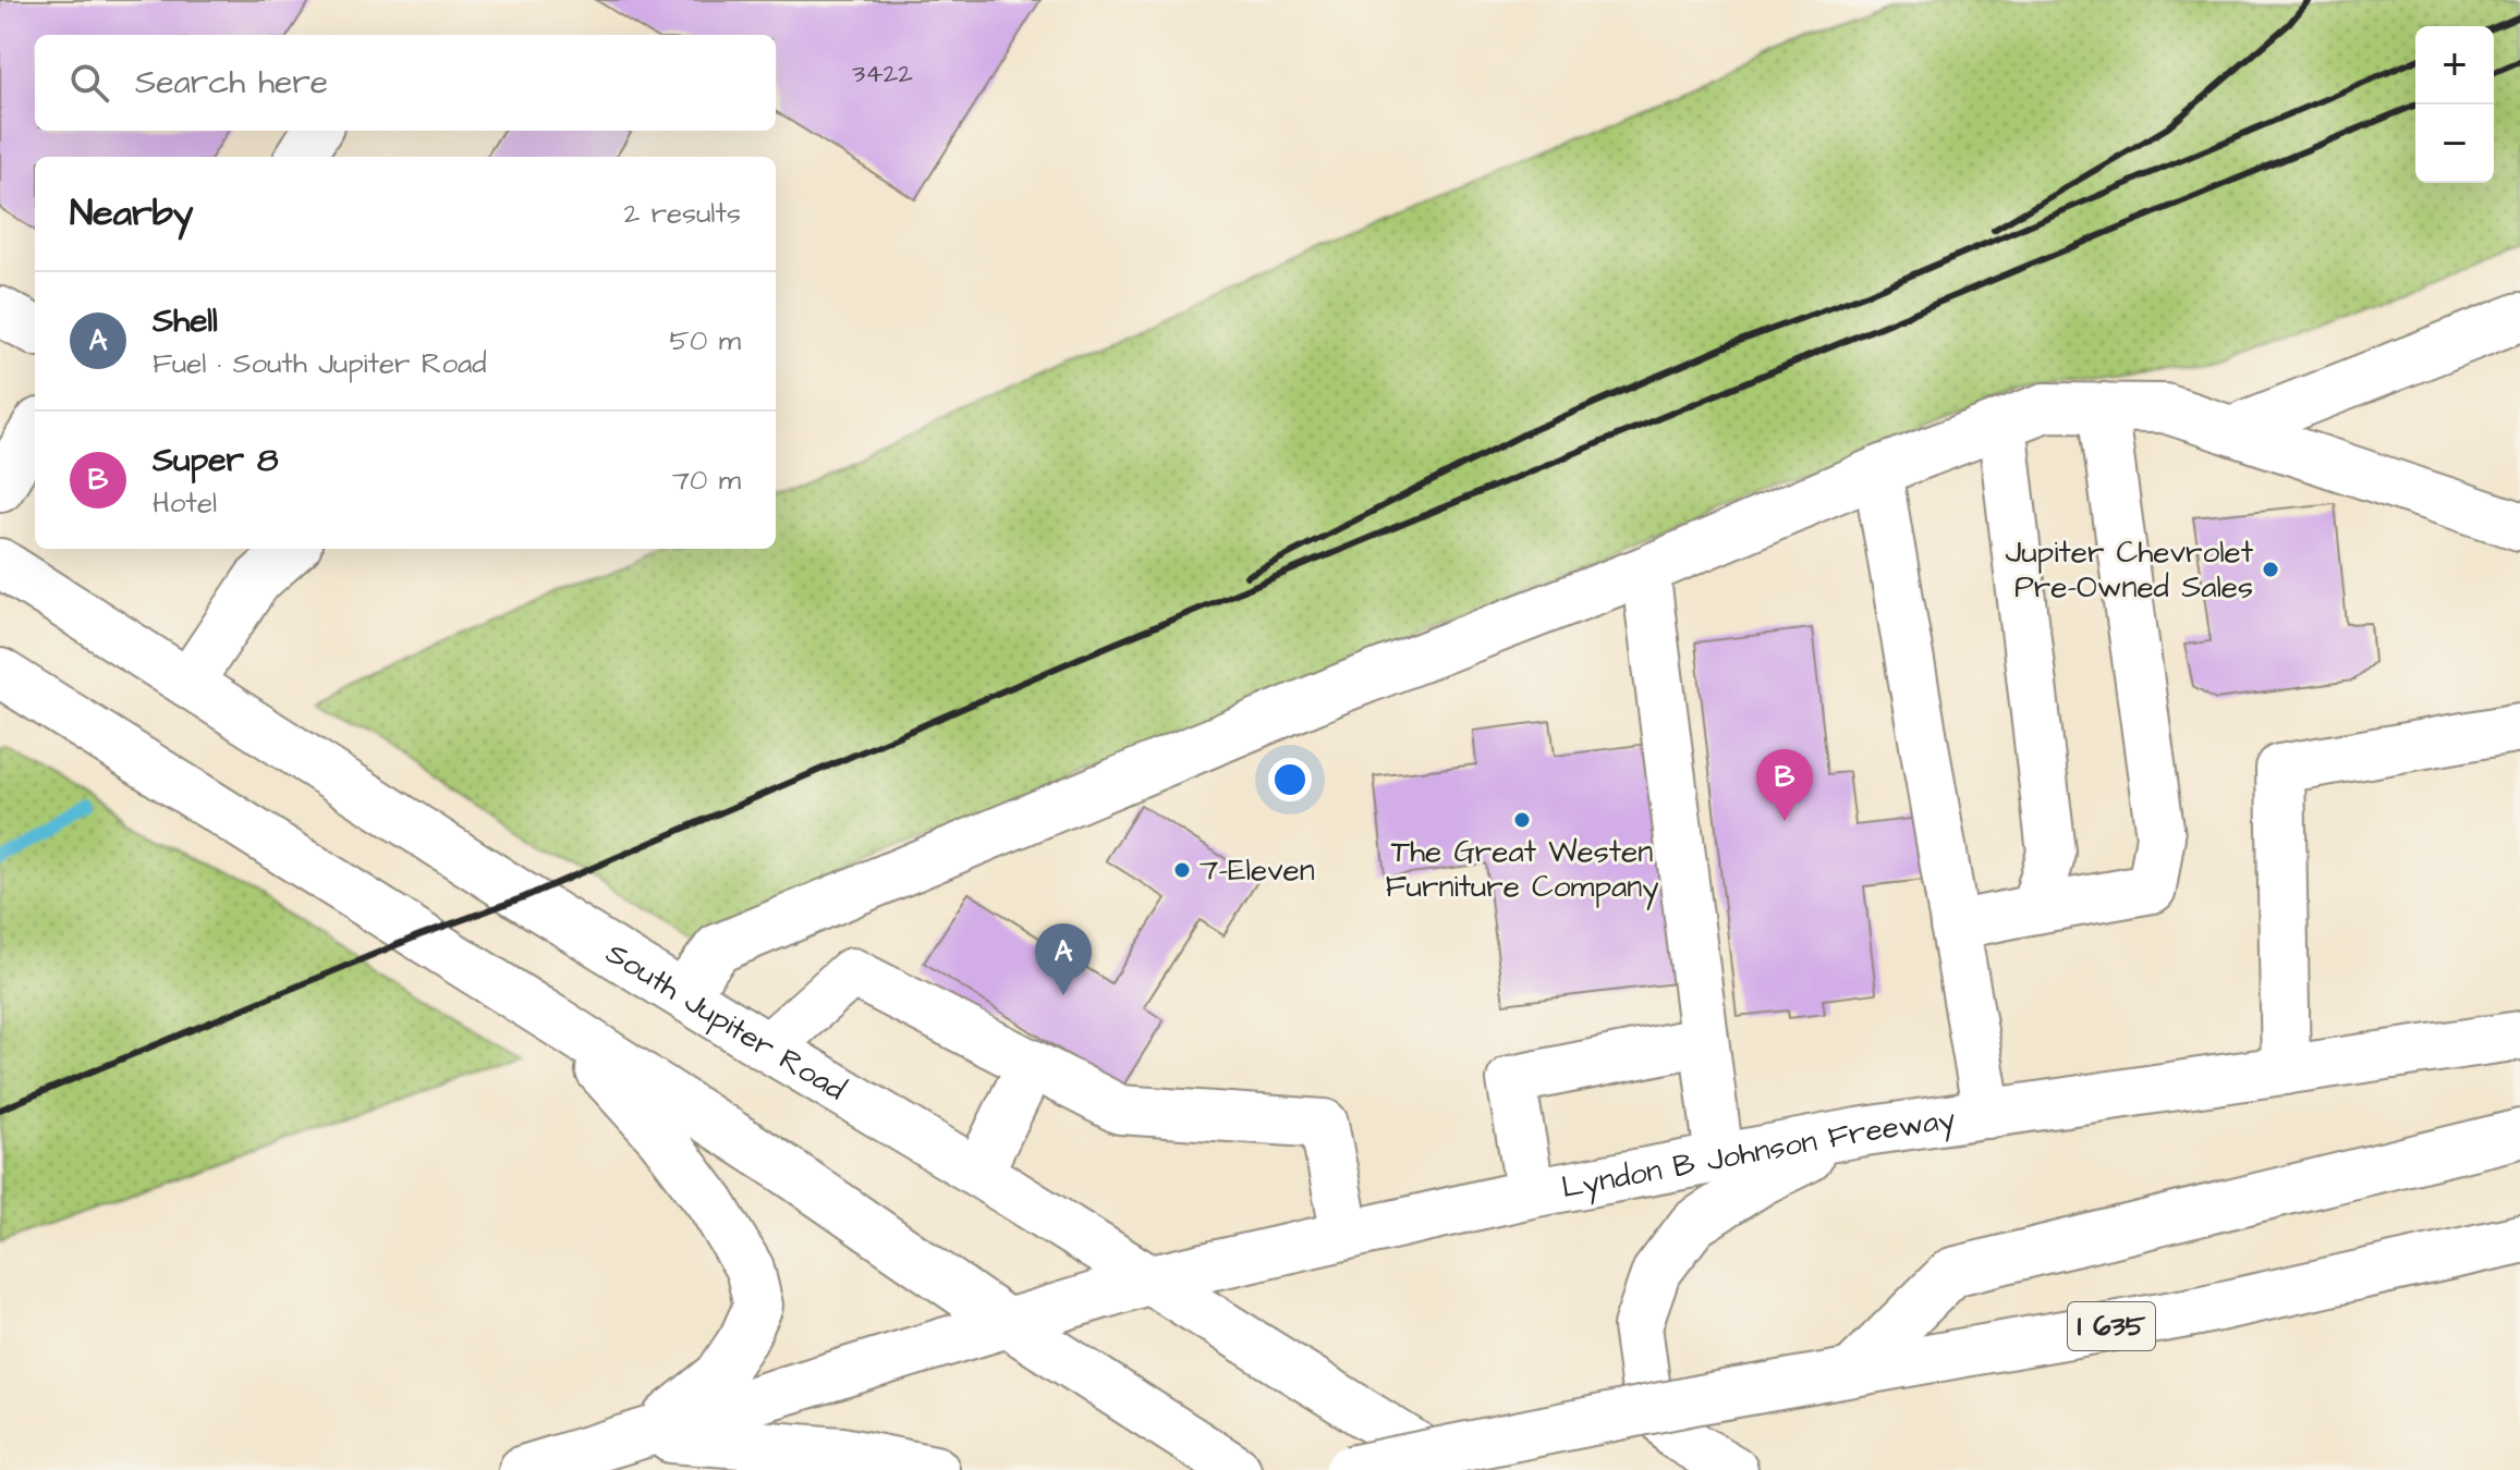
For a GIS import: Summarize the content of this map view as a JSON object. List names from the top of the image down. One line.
{"streets":{"main road":["South Jupiter Road","Lyndon B Johnson Freeway","I 635"]},"crossings":[["South Jupiter Road","Lyndon B Johnson Freeway"]],"places":["Jupiter Chevrolet Pre-Owned Sales","The Great Westen Furniture Company","7-Eleven"],"house_numbers":["3422"],"page":{"map_buttons":["+","−"],"search":"Search here","heading":["Nearby","2 results"],"list":[{"mark":"A","name":"Shell","note":"Fuel · South Jupiter Road","value":"50 m"},{"mark":"B","name":"Super 8","note":"Hotel","value":"70 m"}],"pins":["B","A"]}}
